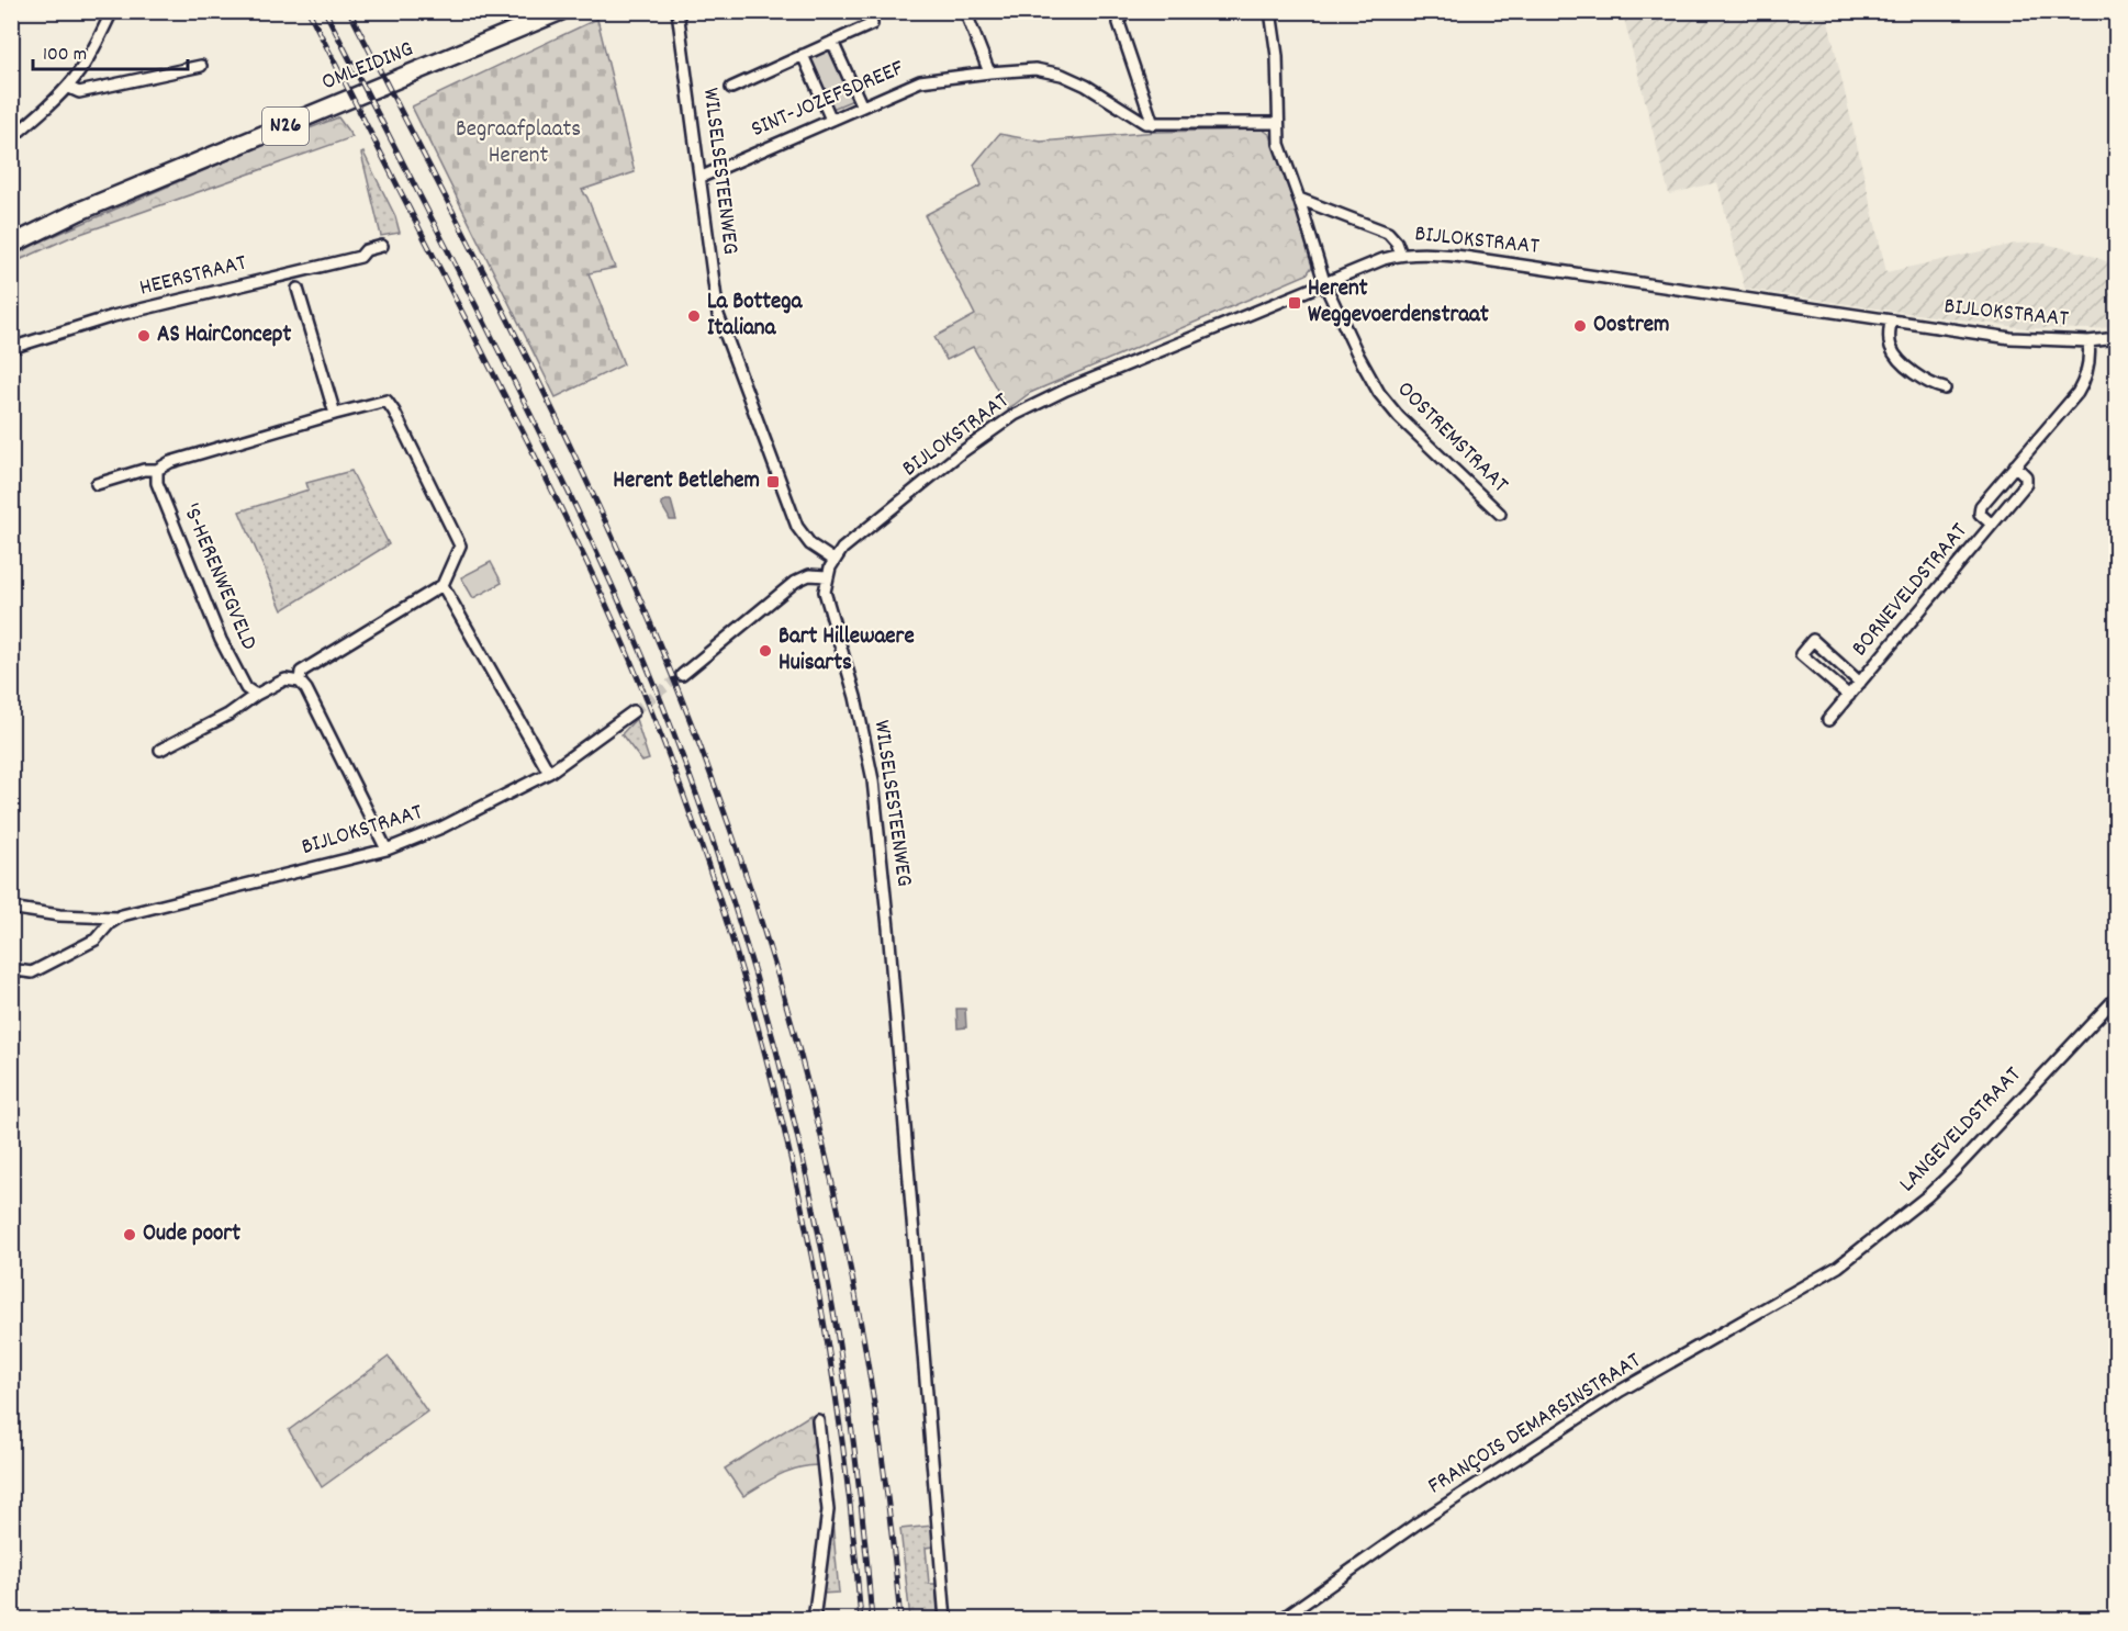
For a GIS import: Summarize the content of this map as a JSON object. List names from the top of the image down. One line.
{"streets":{"main road":["OMLEIDING","N26"],"street":["SINT-JOZEFSDREEF","WILSELSESTEENWEG","BIJLOKSTRAAT","HEERSTRAAT","OOSTREMSTRAAT","'S-HERENWEGVELD","BORNEVELDSTRAAT","LANGEVELDSTRAAT","FRANÇOIS DEMARSINSTRAAT"]},"crossings":[["SINT-JOZEFSDREEF","WILSELSESTEENWEG"],["SINT-JOZEFSDREEF","OOSTREMSTRAAT"],["WILSELSESTEENWEG","BIJLOKSTRAAT"],["BIJLOKSTRAAT","OOSTREMSTRAAT"],["BIJLOKSTRAAT","BORNEVELDSTRAAT"],["LANGEVELDSTRAAT","FRANÇOIS DEMARSINSTRAAT"]],"parks":["Begraafplaats Herent"],"places":{"transit":["Herent Weggevoerdenstraat","Herent Betlehem"],"other":["La Bottega Italiana","Oostrem","AS HairConcept","Bart Hillewaere Huisarts","Oude poort"]},"scale_bar":"100 m"}
